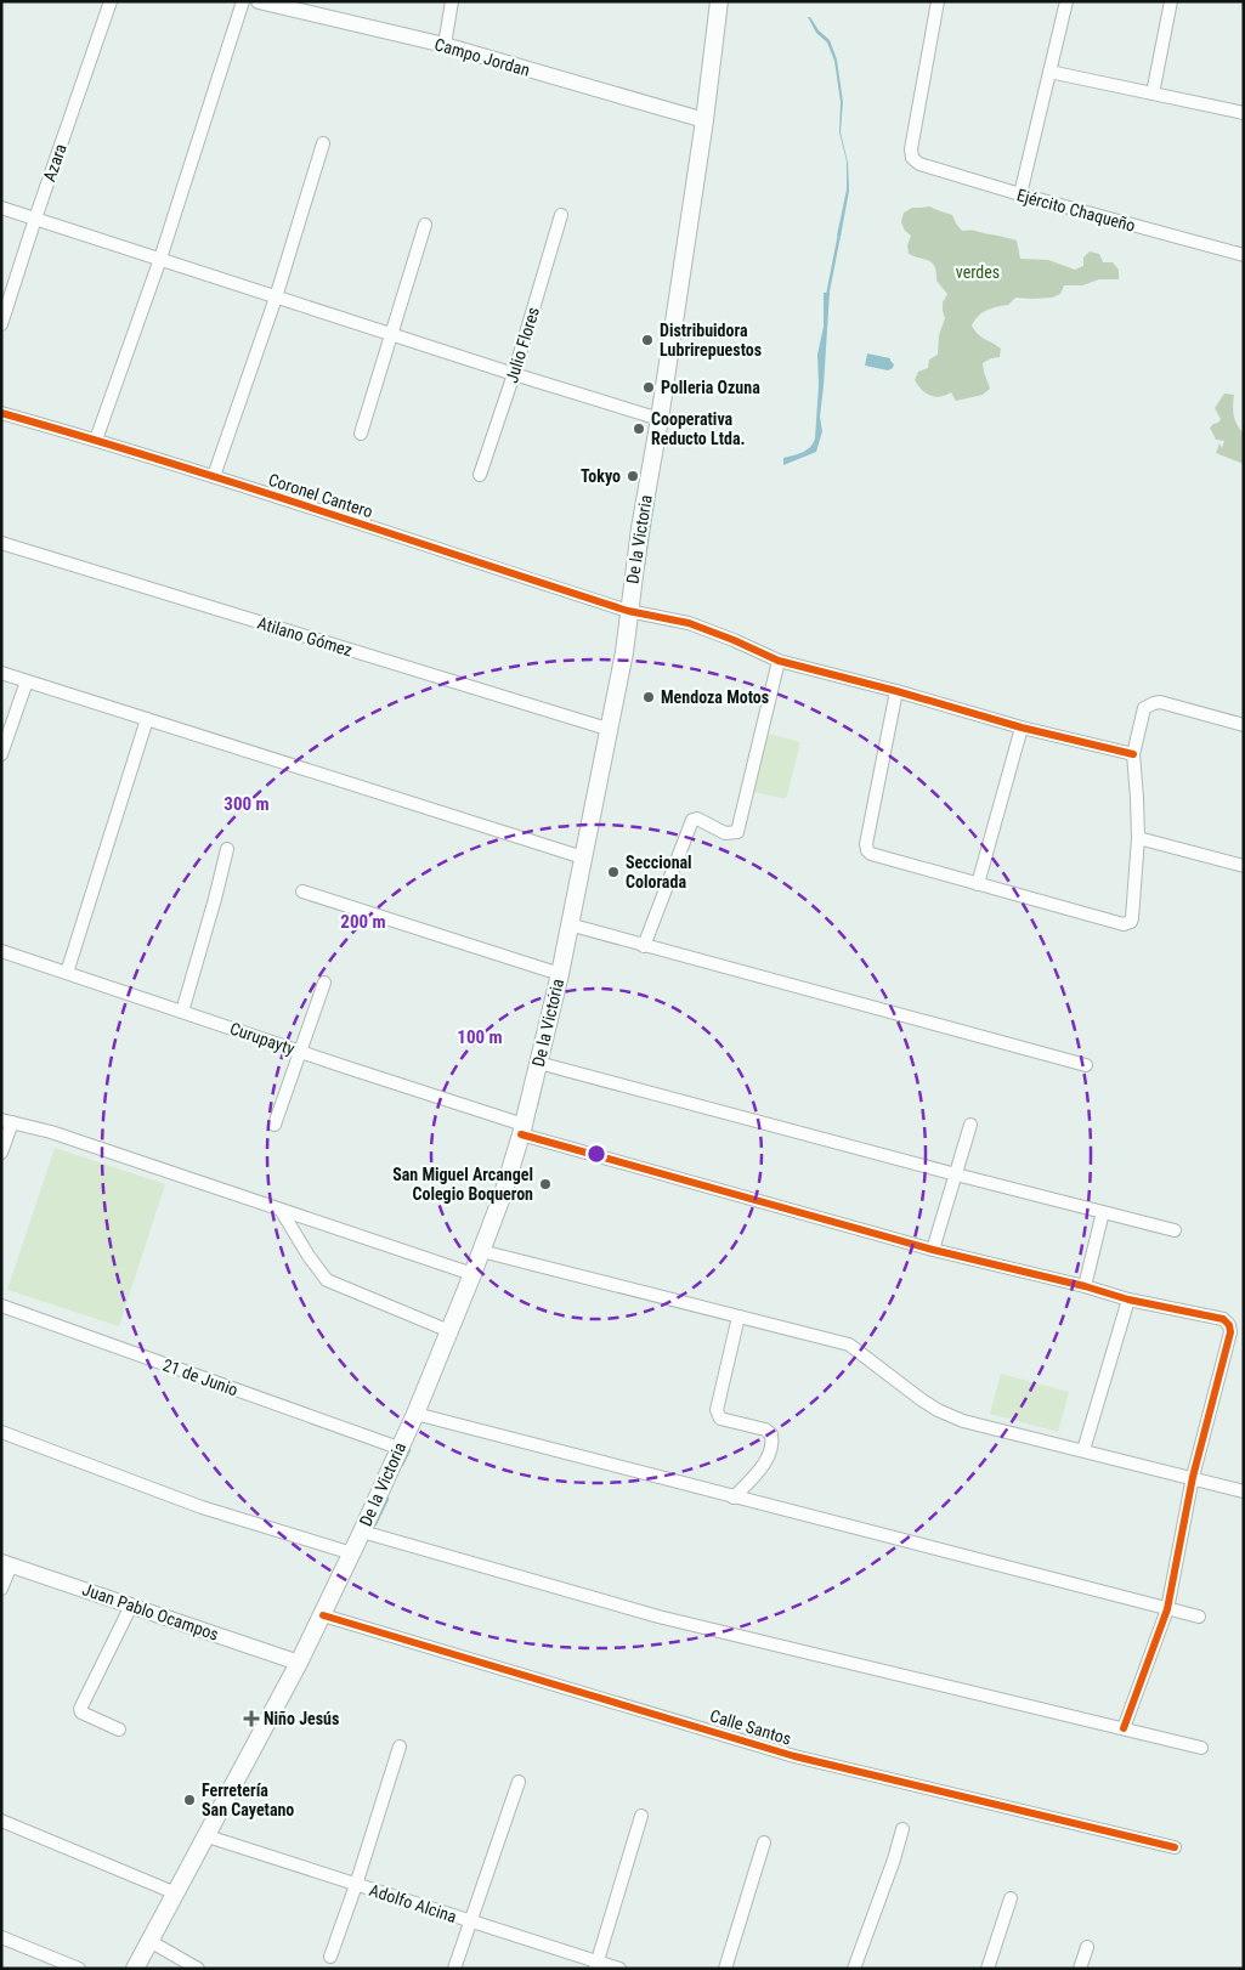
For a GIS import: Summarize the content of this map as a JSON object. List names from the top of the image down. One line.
{"streets":{"main road":["De la Victoria"],"street":["Campo Jordan","Azara","Ejército Chaqueño","Julio Flores","Coronel Cantero","Atilano Gómez","Curupayty","21 de Junio","Juan Pablo Ocampos","Calle Santos","Adolfo Alcina"]},"crossings":[["Campo Jordan","De la Victoria"],["Coronel Cantero","De la Victoria"],["De la Victoria","Atilano Gómez"],["De la Victoria","Curupayty"],["De la Victoria","21 de Junio"],["De la Victoria","Juan Pablo Ocampos"],["De la Victoria","Calle Santos"],["De la Victoria","Adolfo Alcina"]],"parks":["verdes"],"places":{"other":["Distribuidora Lubrirepuestos","Polleria Ozuna","Cooperativa Reducto Ltda.","Tokyo","Mendoza Motos","Seccional Colorada","San Miguel Arcangel Colegio Boqueron","Ferretería San Cayetano"],"health":["Niño Jesús"]},"rings":["300 m","200 m","100 m"]}
